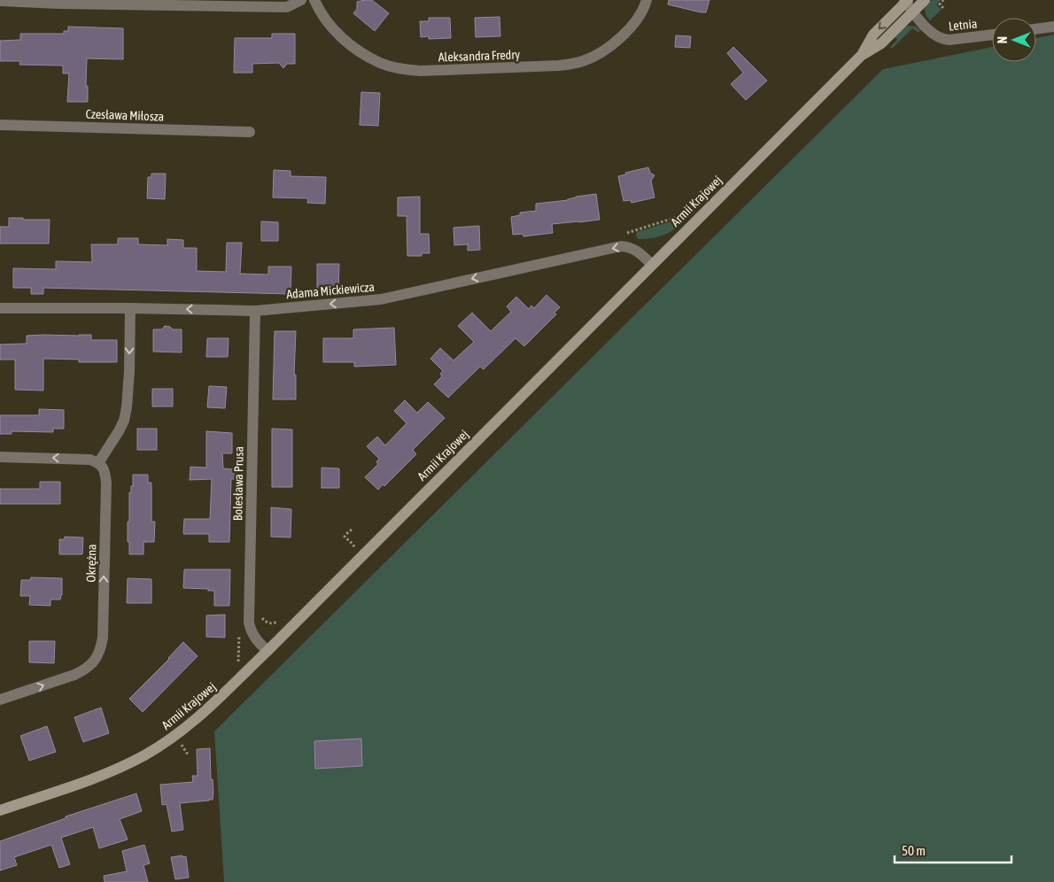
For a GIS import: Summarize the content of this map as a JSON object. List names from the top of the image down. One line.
{"streets":{"street":["Letnia","Aleksandra Fredry","Czesława Miłosza","Armii Krajowej","Adama Mickiewicza","Bolesława Prusa","Okrężna"]},"crossings":[["Letnia","Armii Krajowej"],["Armii Krajowej","Adama Mickiewicza"],["Armii Krajowej","Bolesława Prusa"],["Adama Mickiewicza","Bolesława Prusa"]],"one_way":["Adama Mickiewicza","Okrężna"],"scale_bar":"50 m","north":"left"}
